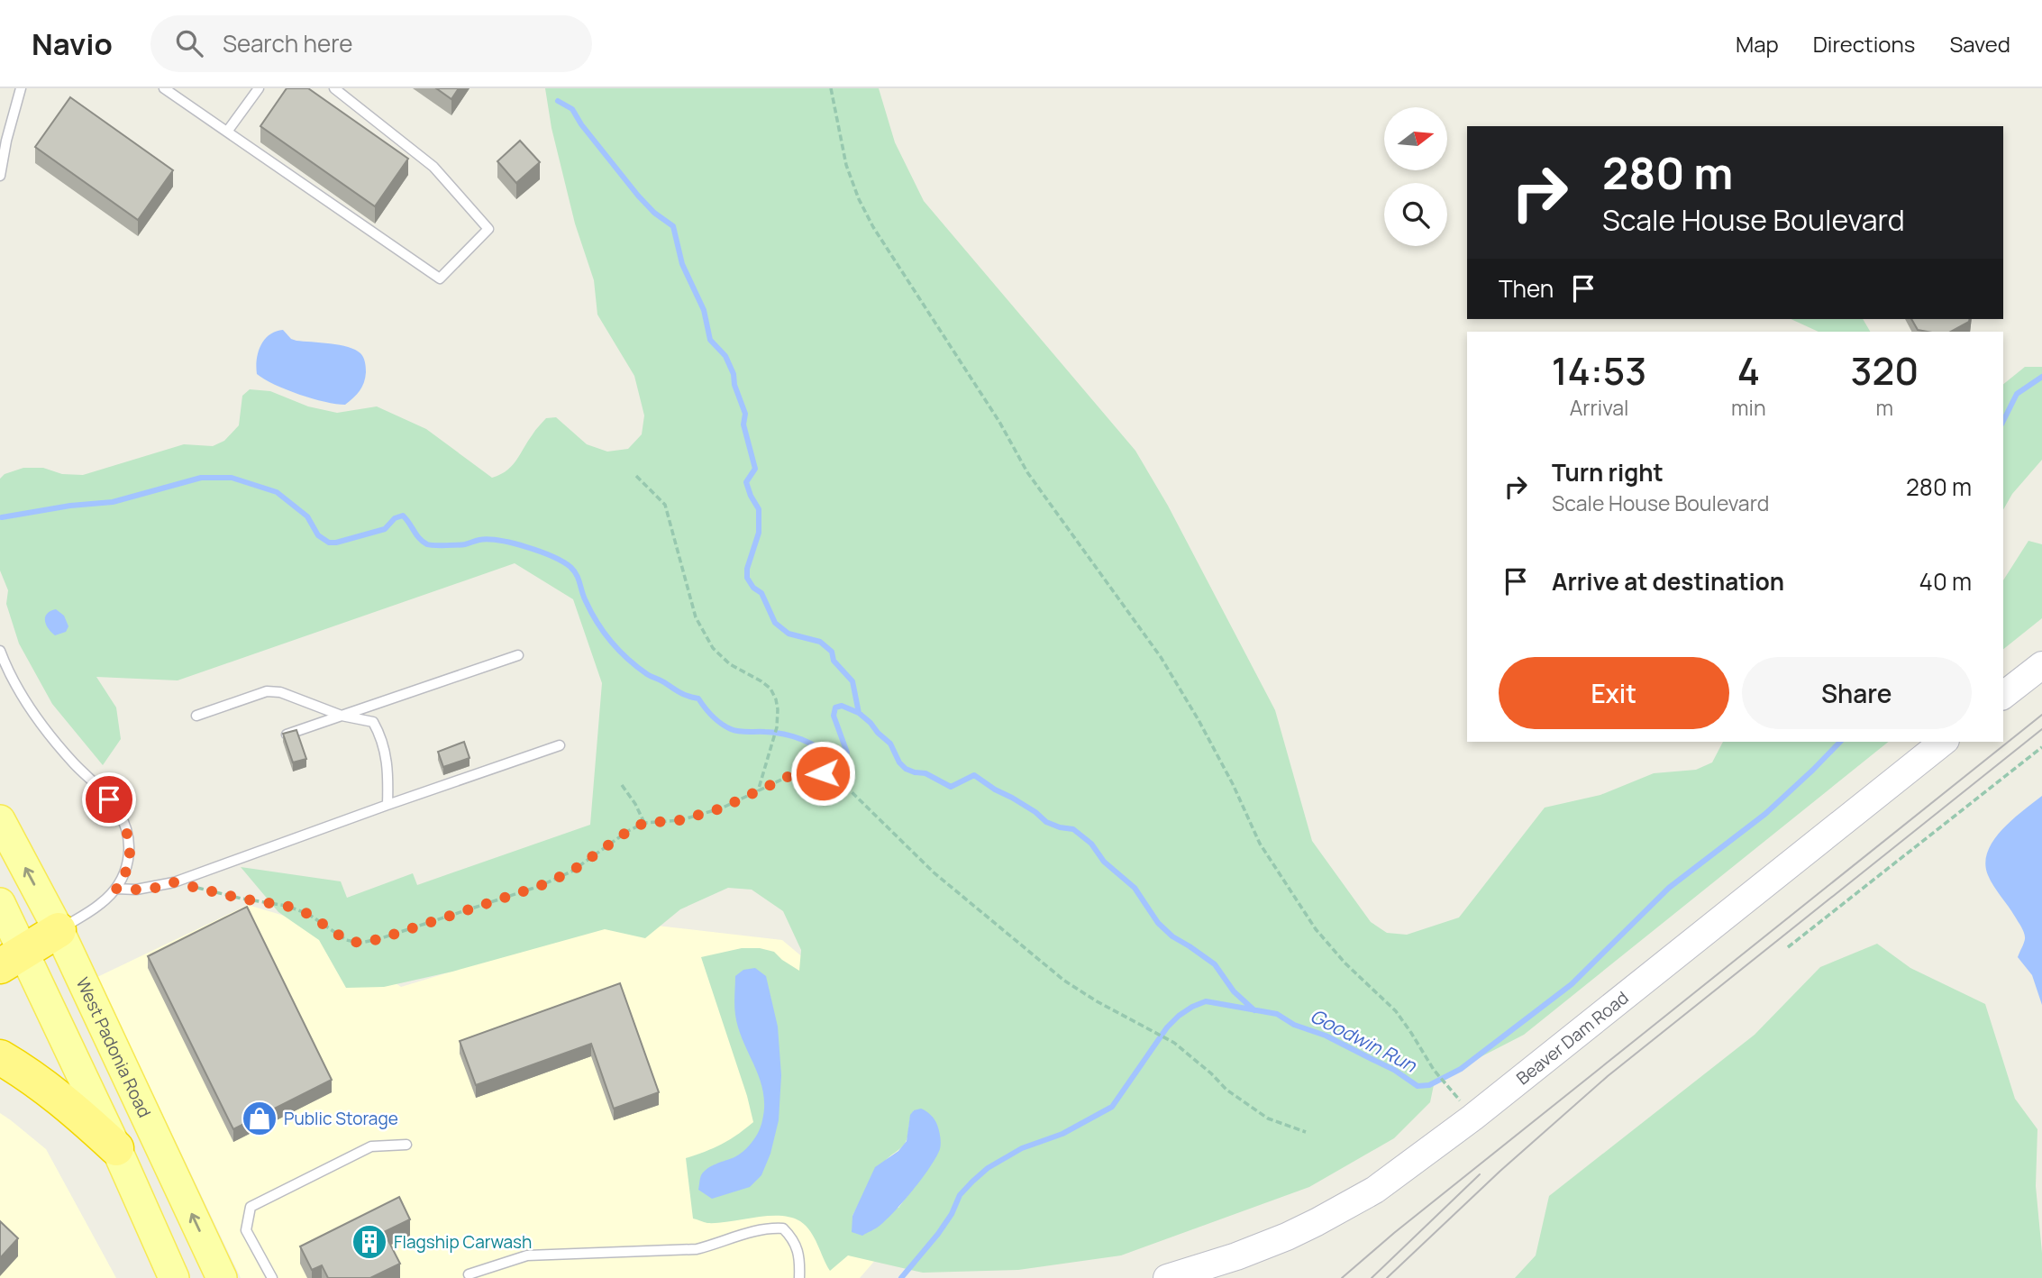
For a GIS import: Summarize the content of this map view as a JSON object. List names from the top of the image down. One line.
{"streets":{"main road":["Beaver Dam Road","West Padonia Road"]},"water":["Goodwin Run"],"places":{"shop":["Public Storage"],"building":["Flagship Carwash"]},"north":"right","page":{"header":"Navio","search":"Search here","nav":["Map","Directions","Saved"],"turn":["280 m","Scale House Boulevard"],"then":"Then","eta":["14:53","Arrival","4","min","320","m"],"list":[{"name":"Turn right","note":"Scale House Boulevard","value":"280 m"},{"name":"Arrive at destination","value":"40 m"}],"buttons":["Exit","Share"]}}
